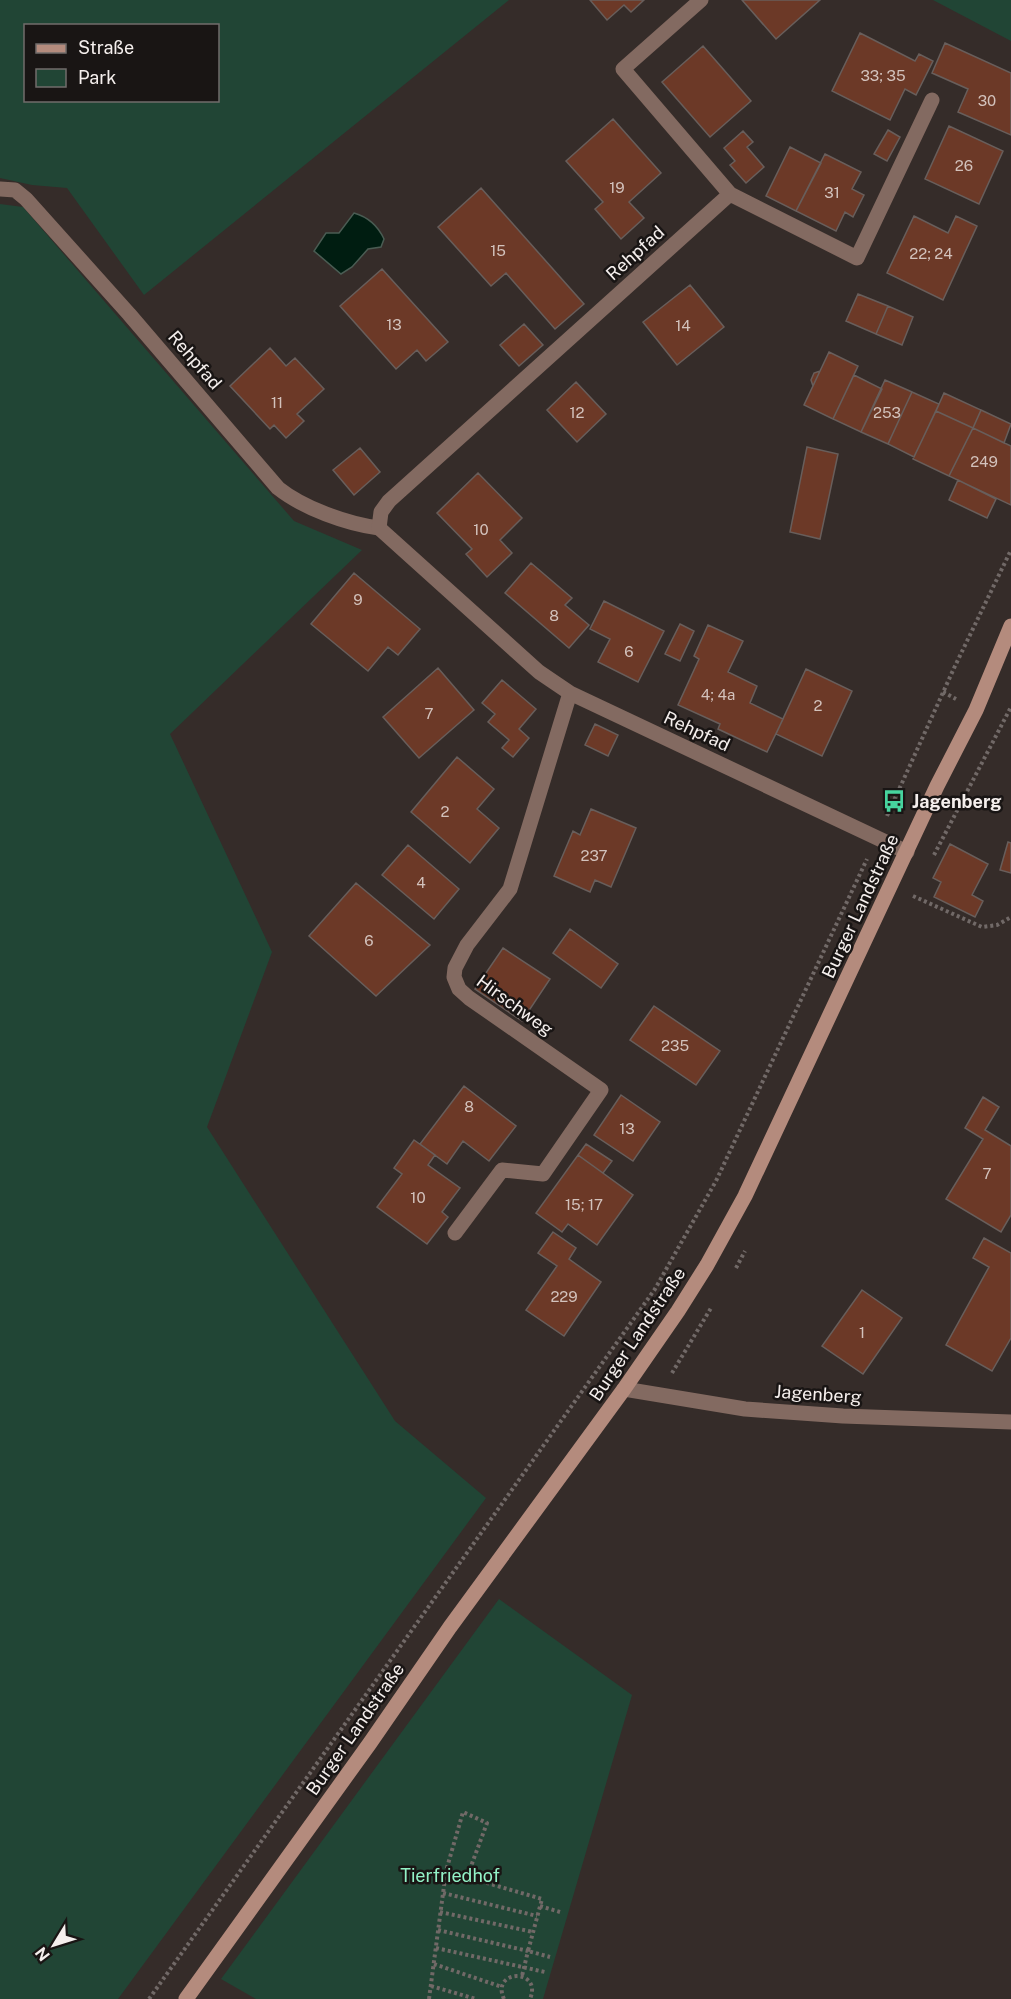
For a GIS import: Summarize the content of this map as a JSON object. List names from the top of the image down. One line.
{"streets":{"main road":["Burger Landstraße"],"street":["Rehpfad","Hirschweg","Jagenberg"]},"crossings":[["Rehpfad","Burger Landstraße"],["Rehpfad","Hirschweg"],["Burger Landstraße","Jagenberg"]],"parks":["Tierfriedhof"],"places":{"bus stop":["Jagenberg"]},"house_numbers":["33; 35","30","26","19","31","15","22; 24","13","14","11","12","253","249","10","9","8","6","4; 4a","2","7","2","237","4","6","235","8","13","7","10","15; 17","229","1"],"legend":["Straße","Park"],"north":"bottom left"}
